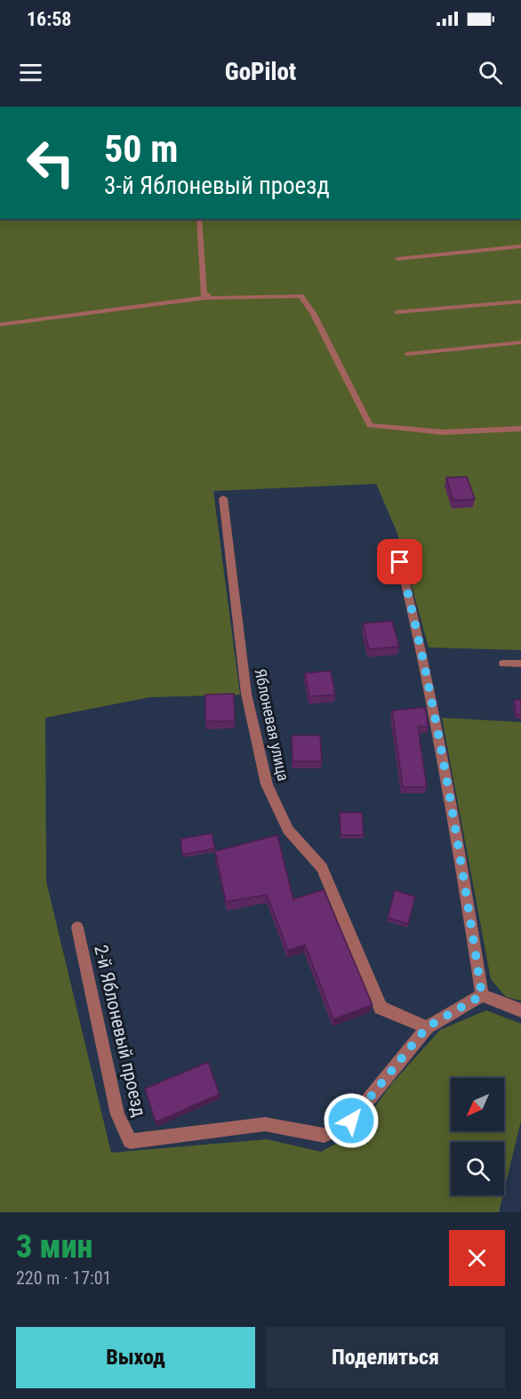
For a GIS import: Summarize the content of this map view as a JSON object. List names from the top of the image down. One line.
{"streets":{"street":["Яблоневая улица","2-й Яблоневый проезд"]},"crossings":[["Яблоневая улица","2-й Яблоневый проезд"]],"north":"bottom left","page":{"status":"16:58","header":"GoPilot","turn":["50 m","3-й Яблоневый проезд"],"heading":["3 мин","220 m · 17:01"],"buttons":["Выход","Поделиться"]}}
